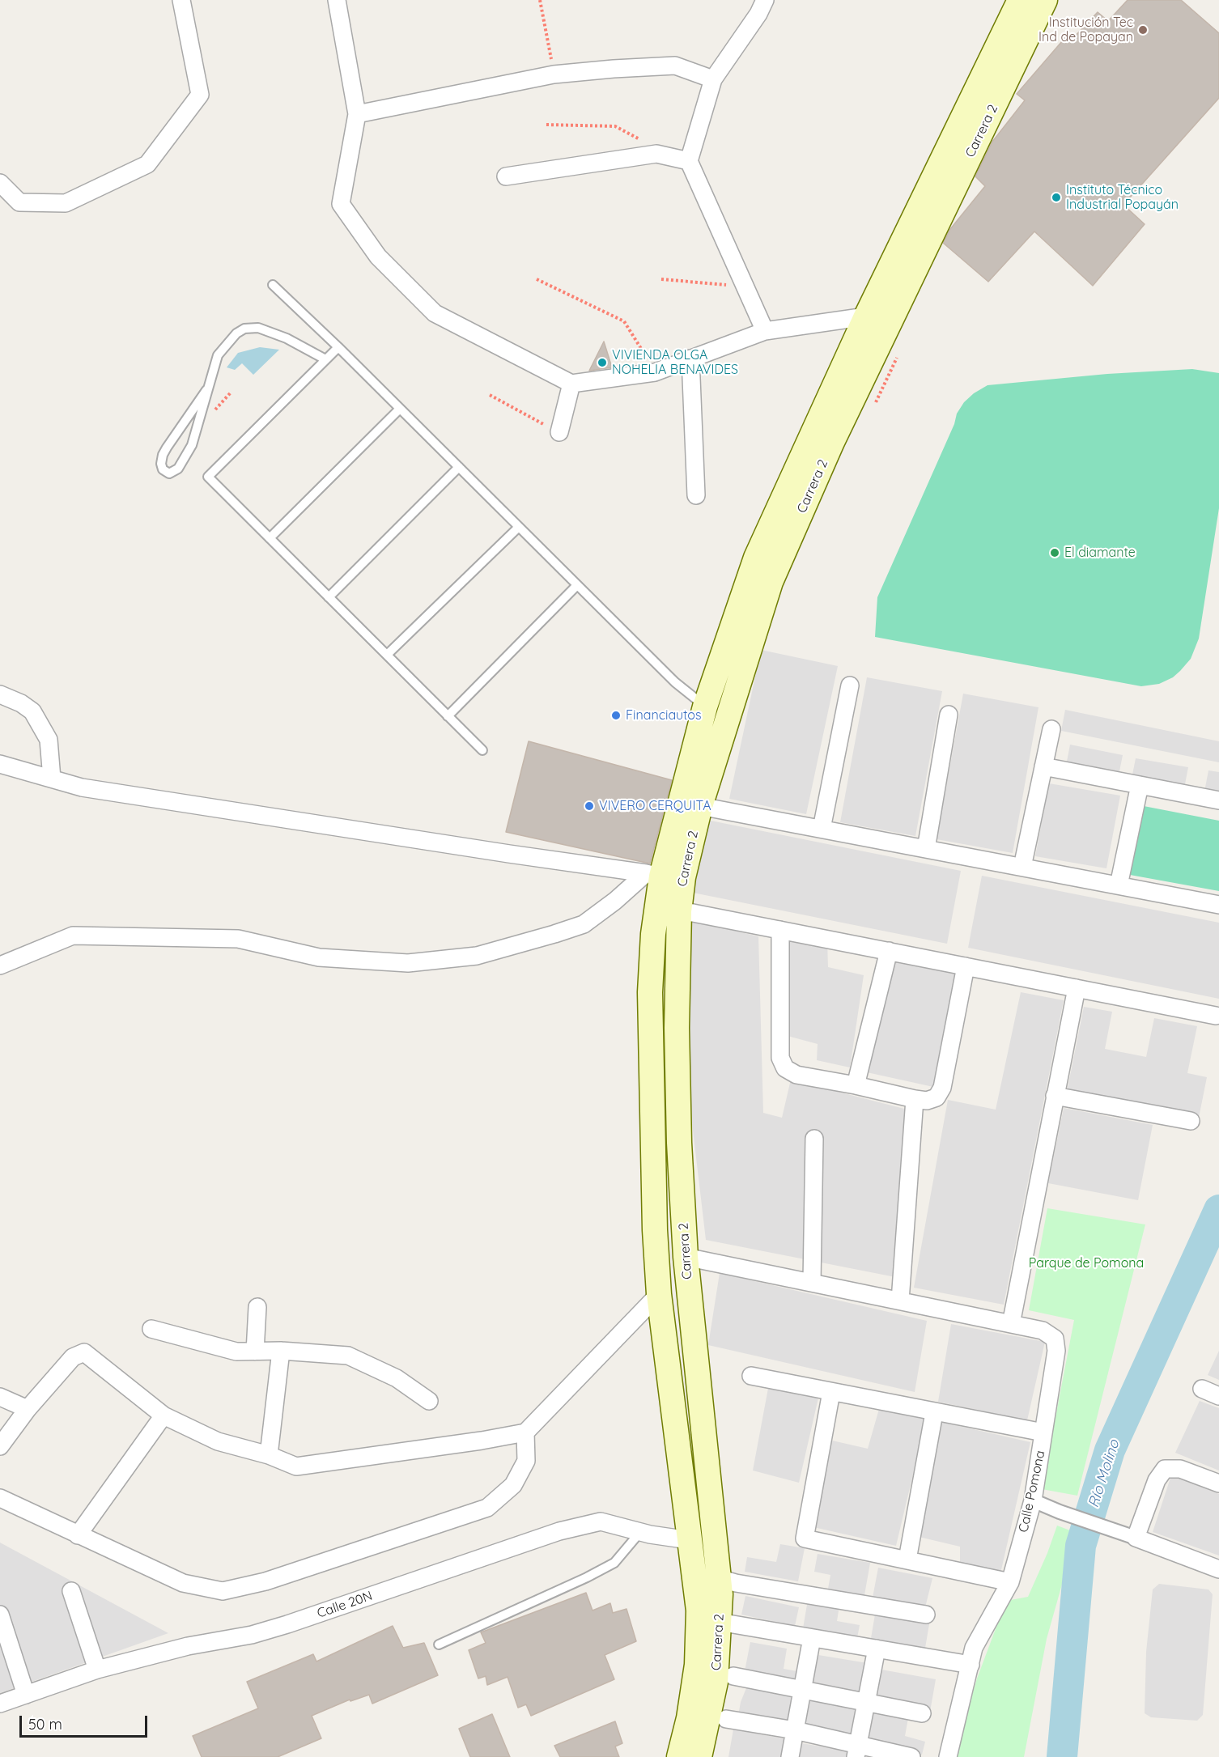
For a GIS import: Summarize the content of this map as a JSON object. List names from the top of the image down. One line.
{"streets":{"main road":["Carrera 2"],"street":["Calle Pomona","Calle 20N"]},"crossings":[["Carrera 2","Calle Pomona"],["Carrera 2","Calle 20N"]],"water":["Río Molino"],"parks":["Parque de Pomona"],"places":["Institución Tec Ind de Popayan","Instituto Técnico Industrial Popayán","VIVIENDA OLGA NOHELIA BENAVIDES","El diamante","Financiautos","VIVERO CERQUITA"],"scale_bar":"50 m"}
